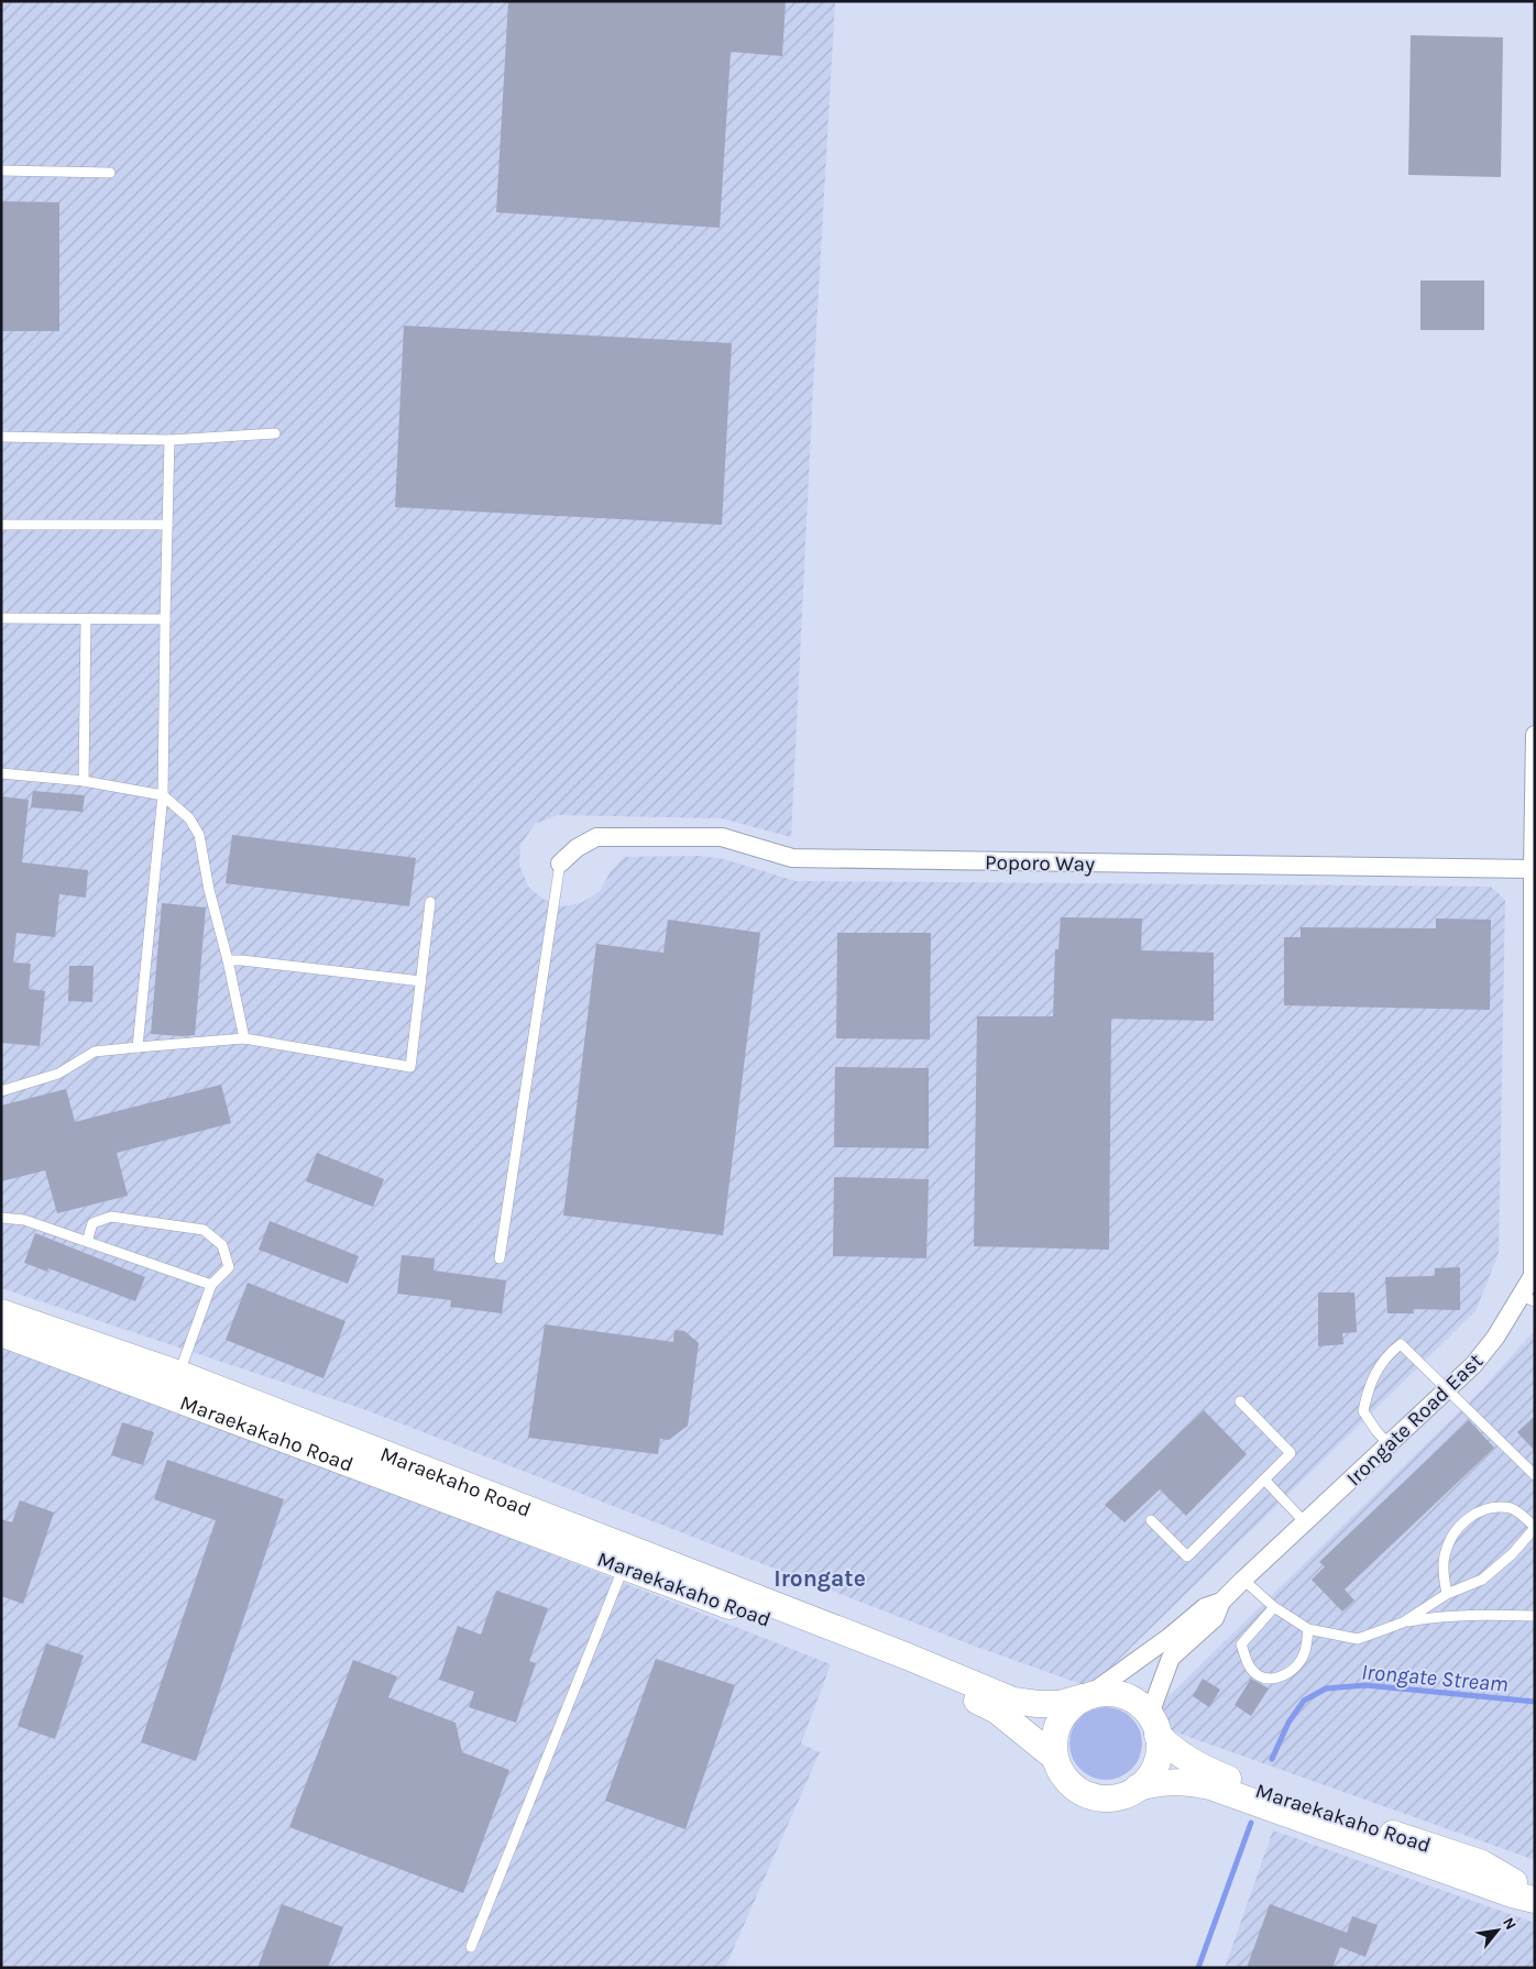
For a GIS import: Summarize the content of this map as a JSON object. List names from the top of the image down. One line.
{"streets":{"main road":["Maraekakaho Road","Maraekaho Road"],"street":["Poporo Way","Irongate Road East"]},"crossings":[["Poporo Way","Irongate Road East"],["Maraekakaho Road","Maraekaho Road"]],"districts":["Irongate"],"water":["Irongate Stream"],"north":"top right"}
